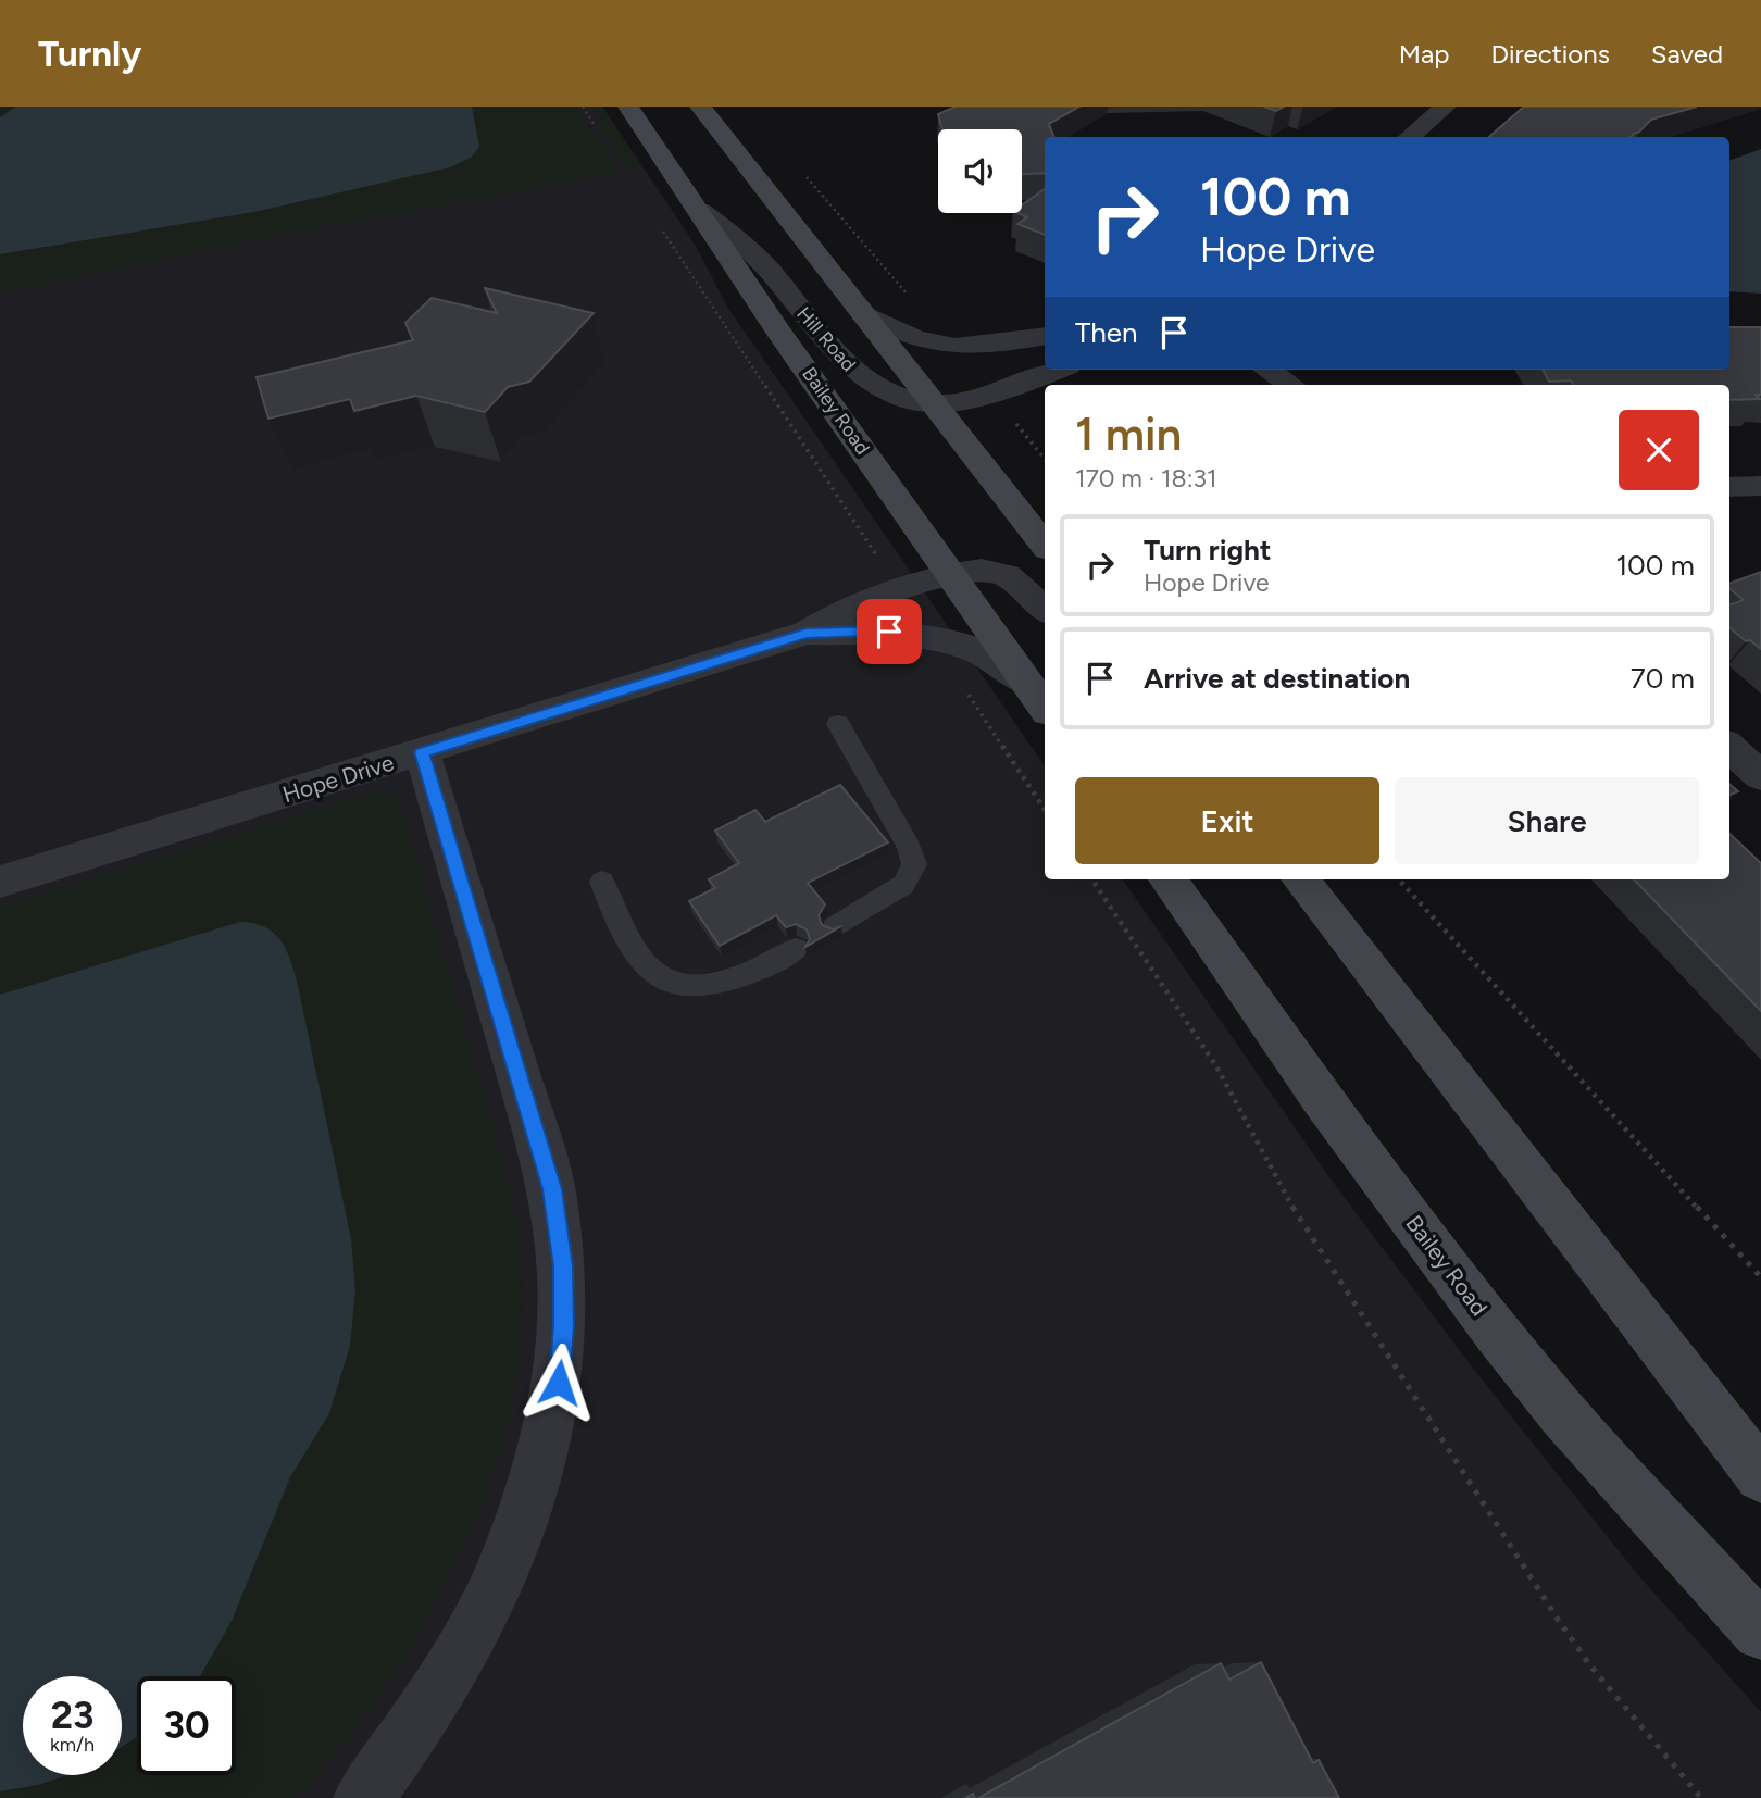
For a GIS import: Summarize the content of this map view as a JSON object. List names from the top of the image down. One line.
{"streets":{"main road":["Bailey Road"],"street":["Hill Road","Hope Drive"]},"crossings":[["Hill Road","Bailey Road"],["Bailey Road","Hope Drive"]],"page":{"header":"Turnly","nav":["Map","Directions","Saved"],"turn":["100 m","Hope Drive"],"then":"Then","heading":["1 min","170 m · 18:31"],"list":[{"name":"Turn right","note":"Hope Drive","value":"100 m"},{"name":"Arrive at destination","value":"70 m"}],"buttons":["Exit","Share"],"speed":"23 km/h","limit":"30"}}
